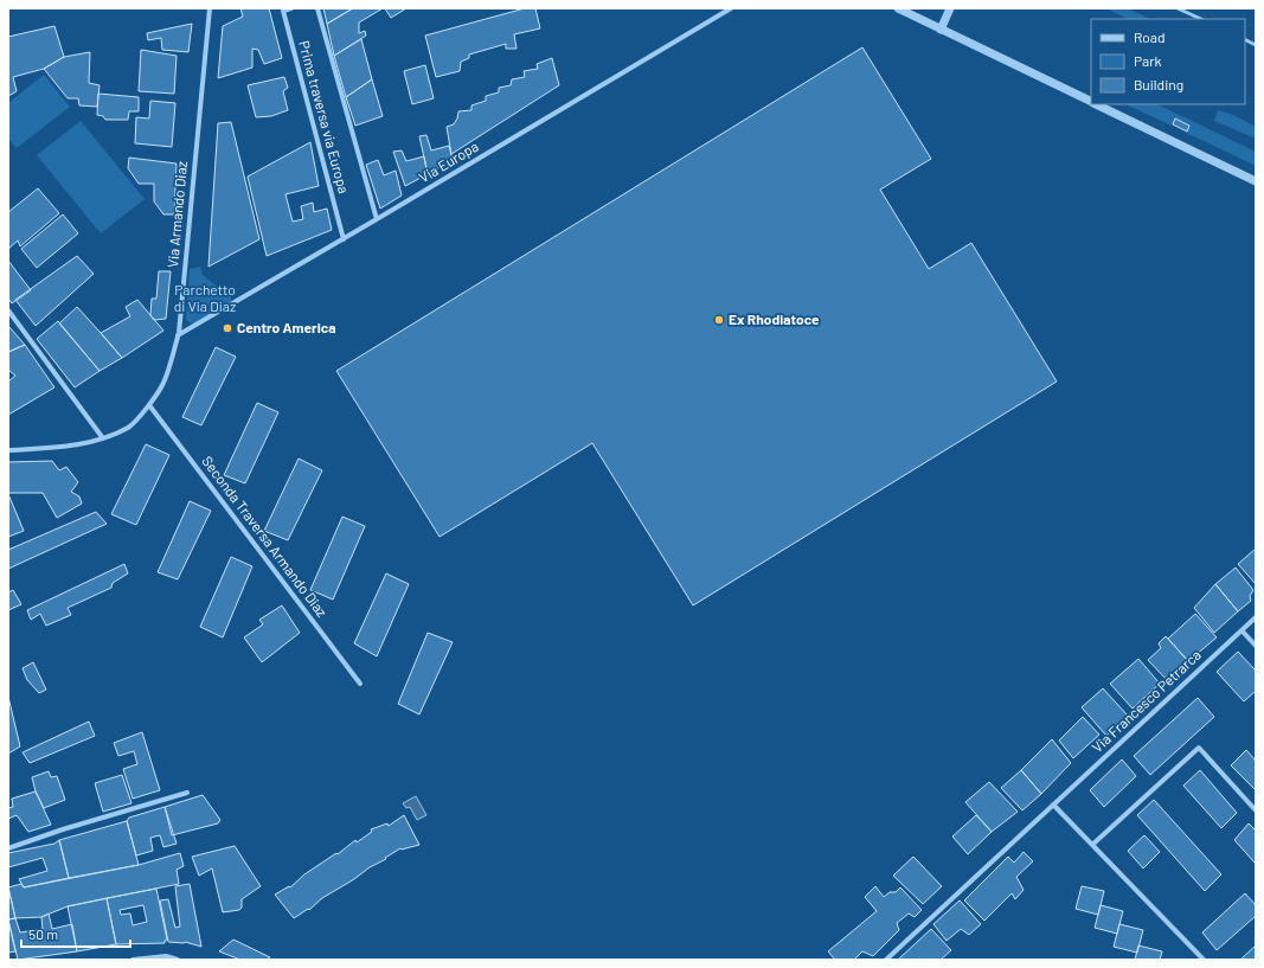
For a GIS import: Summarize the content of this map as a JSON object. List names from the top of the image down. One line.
{"streets":{"street":["Prima traversa via Europa","Via Europa","Via Armando Diaz","Seconda Traversa Armando Diaz","Via Francesco Petrarca"]},"crossings":[["Prima traversa via Europa","Via Europa"],["Via Europa","Via Armando Diaz"],["Via Armando Diaz","Seconda Traversa Armando Diaz"]],"parks":["Parchetto di Via Diaz"],"places":["Ex Rhodiatoce","Centro America"],"legend":["Road","Park","Building"],"scale_bar":"50 m"}
